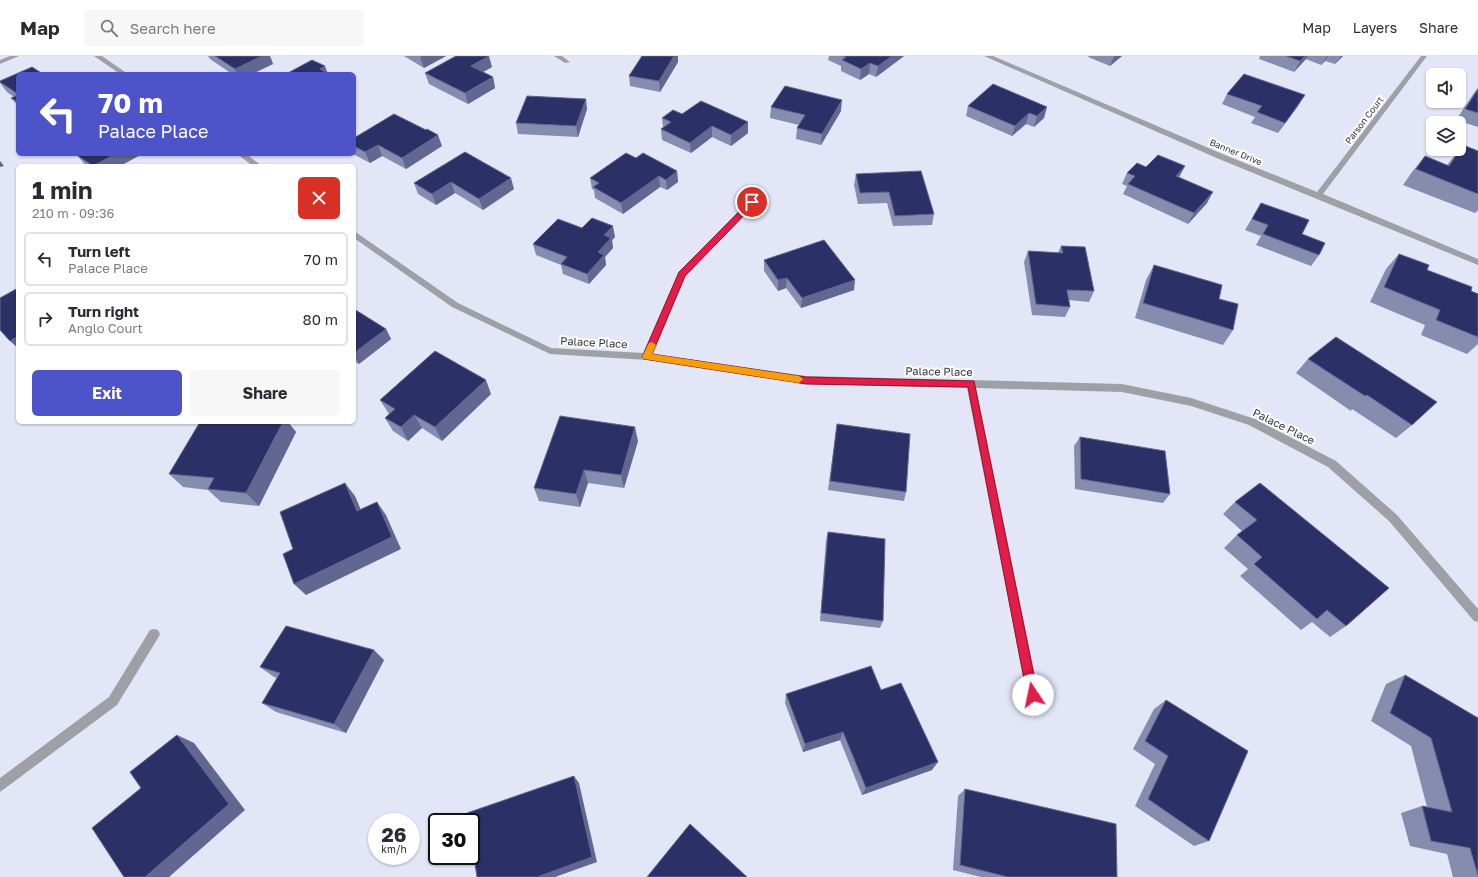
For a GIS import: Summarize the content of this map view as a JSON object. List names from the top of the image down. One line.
{"streets":{"street":["Parson Court","Banner Drive","Palace Place"]},"crossings":[["Parson Court","Banner Drive"]],"page":{"header":"Map","search":"Search here","nav":["Map","Layers","Share"],"turn":["70 m","Palace Place"],"heading":["1 min","210 m · 09:36"],"list":[{"name":"Turn left","note":"Palace Place","value":"70 m"},{"name":"Turn right","note":"Anglo Court","value":"80 m"}],"buttons":["Exit","Share"],"speed":"26 km/h","limit":"30"}}
